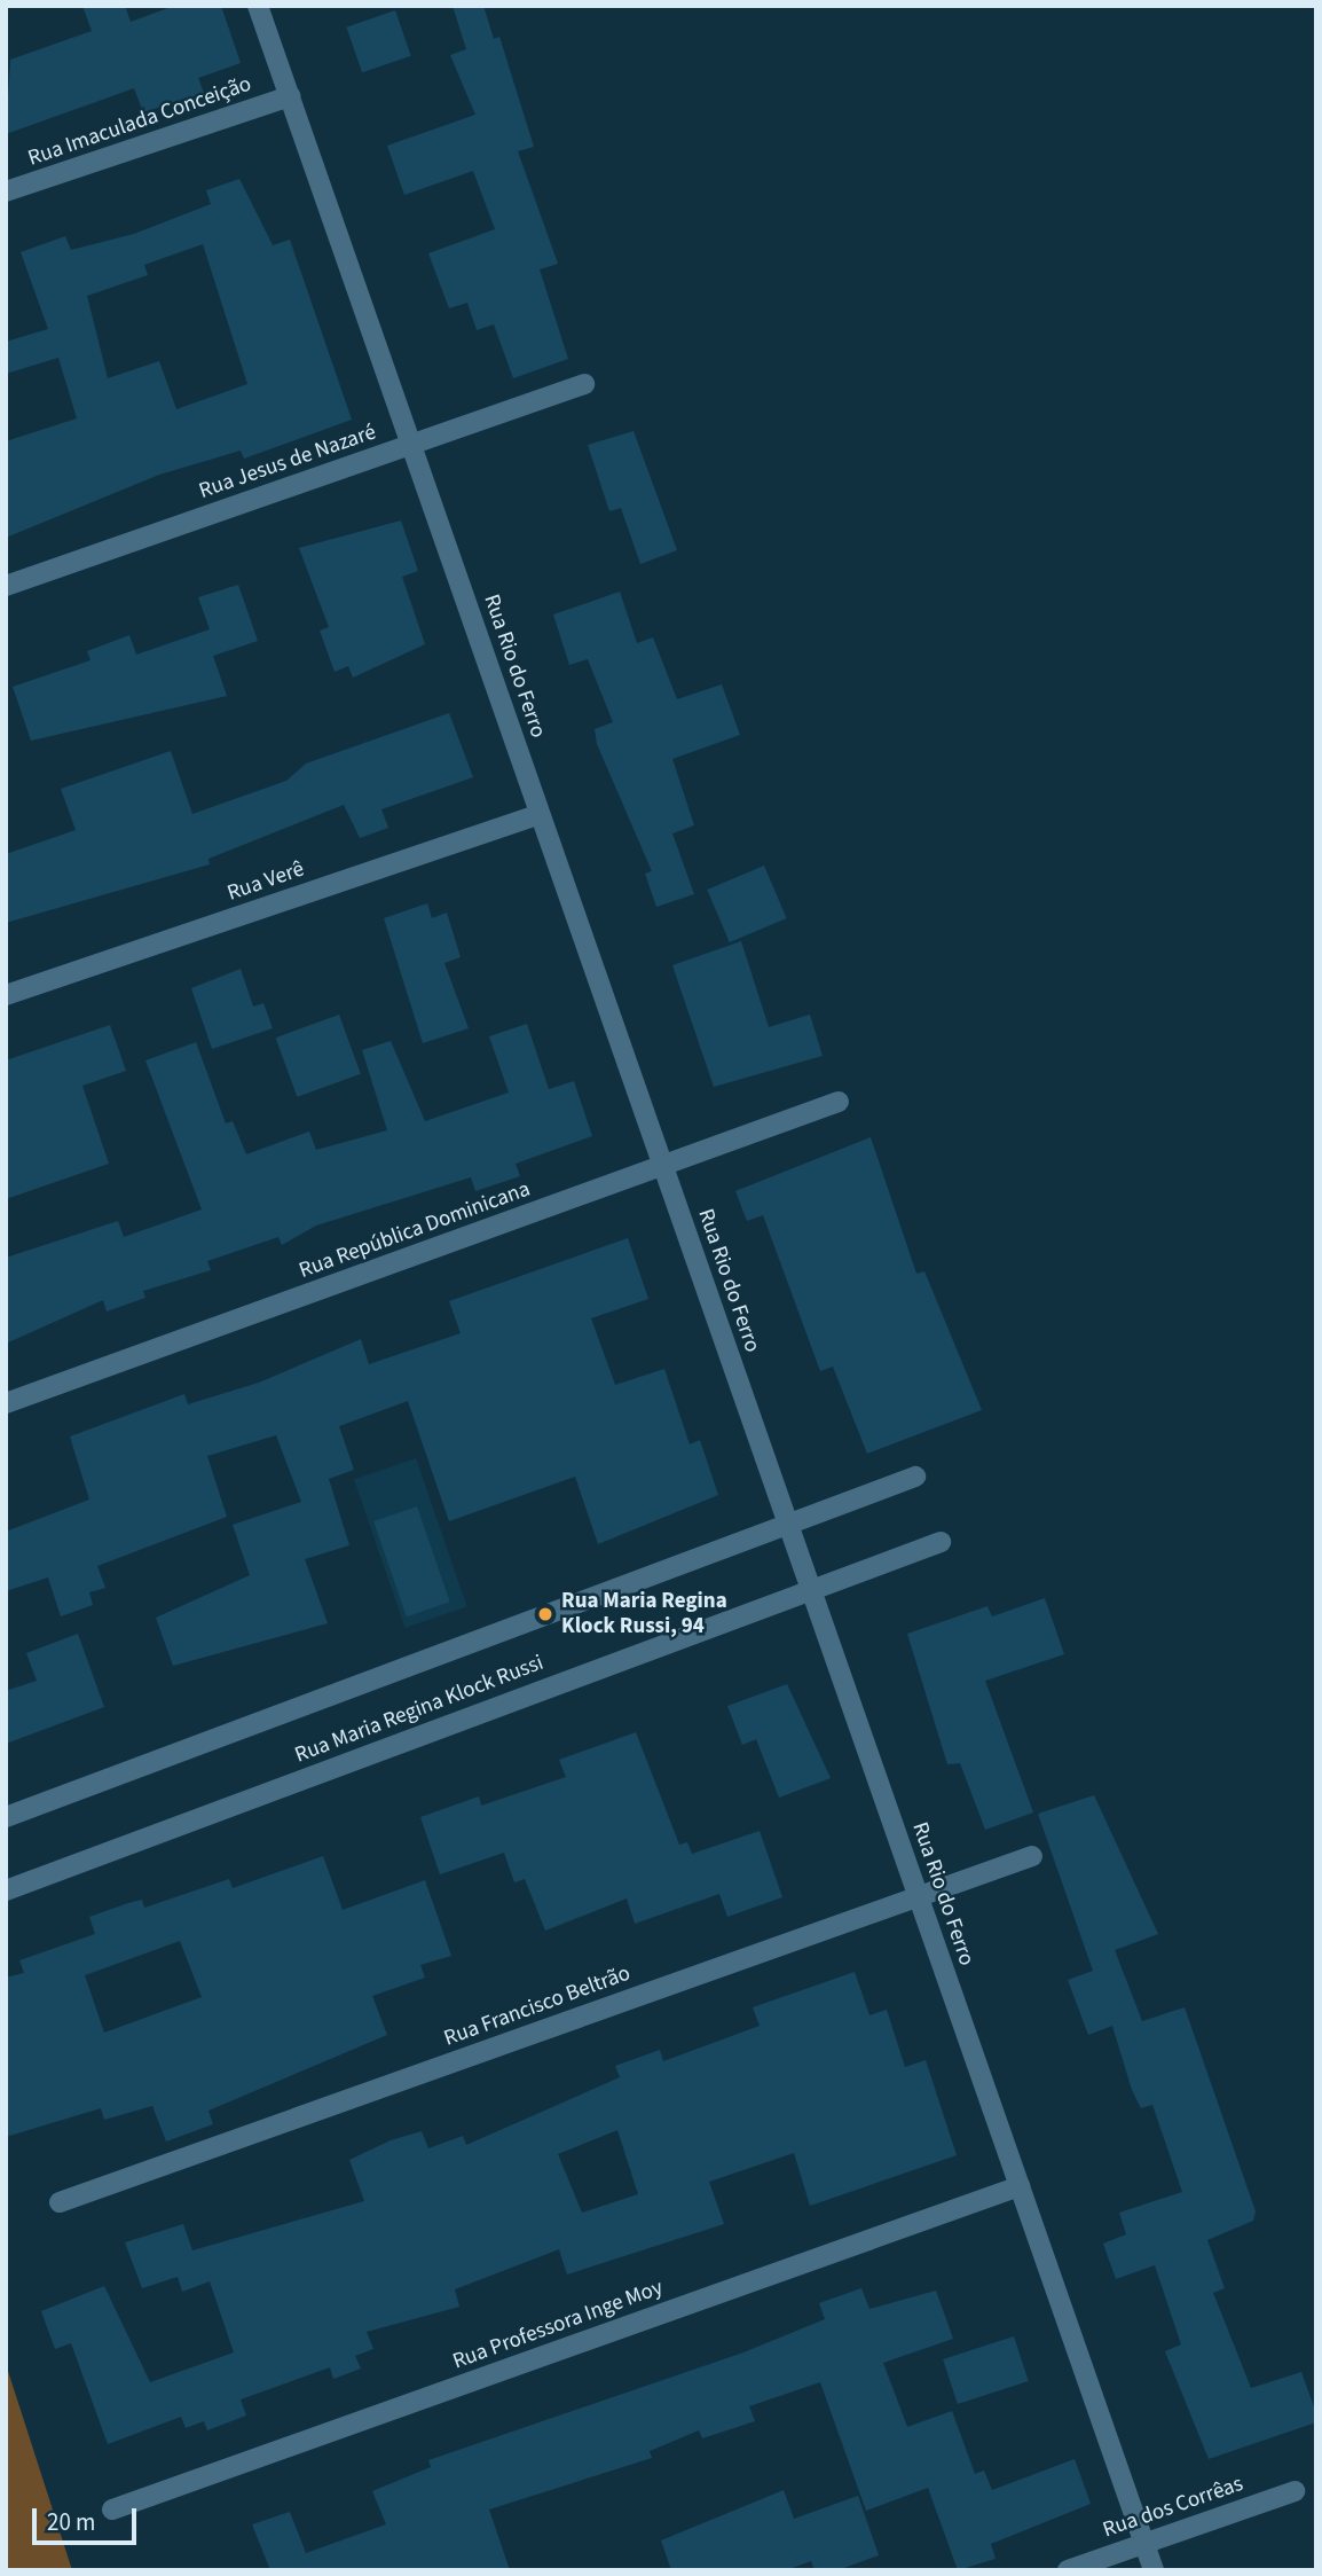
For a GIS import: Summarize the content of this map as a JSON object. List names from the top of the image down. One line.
{"streets":{"street":["Rua Imaculada Conceição","Rua Jesus de Nazaré","Rua Rio do Ferro","Rua Verê","Rua República Dominicana","Rua Maria Regina Klock Russi","Rua Francisco Beltrão","Rua Professora Inge Moy","Rua dos Corrêas"]},"crossings":[["Rua Imaculada Conceição","Rua Rio do Ferro"],["Rua Jesus de Nazaré","Rua Rio do Ferro"],["Rua Rio do Ferro","Rua Verê"],["Rua Rio do Ferro","Rua República Dominicana"],["Rua Rio do Ferro","Rua Maria Regina Klock Russi"],["Rua Rio do Ferro","Rua Francisco Beltrão"],["Rua Rio do Ferro","Rua Professora Inge Moy"],["Rua Rio do Ferro","Rua dos Corrêas"]],"places":["Rua Maria Regina Klock Russi, 94"],"scale_bar":"20 m"}
